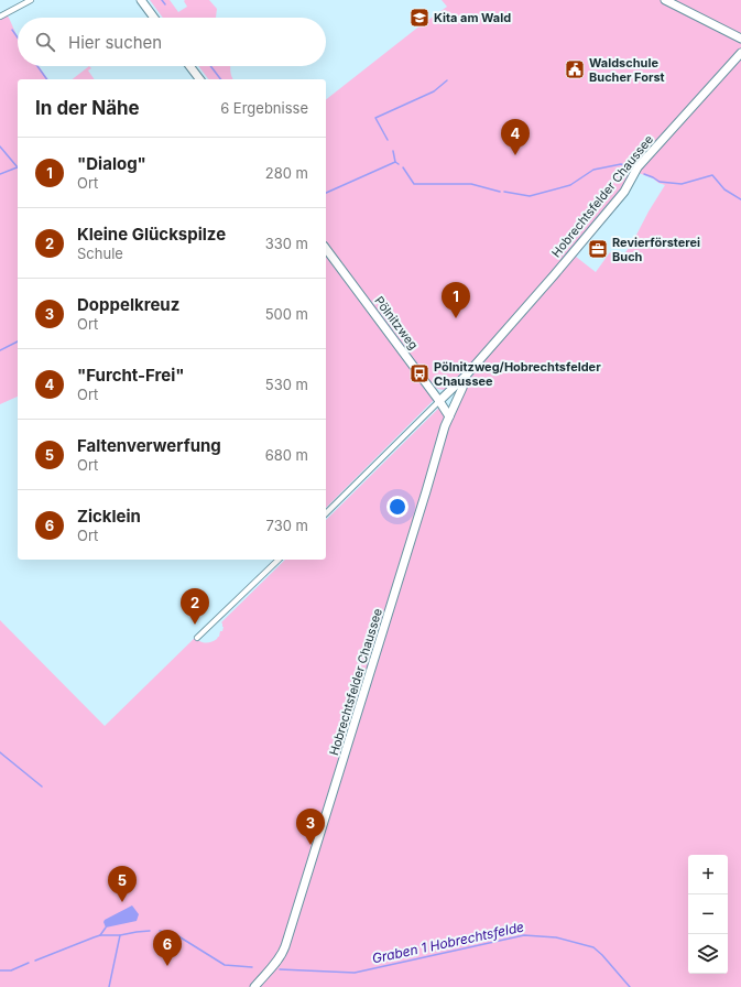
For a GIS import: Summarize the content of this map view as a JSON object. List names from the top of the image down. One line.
{"streets":{"street":["Hobrechtsfelder Chaussee","Pölnitzweg"]},"crossings":[["Hobrechtsfelder Chaussee","Pölnitzweg"]],"water":["Graben 1 Hobrechtsfelde"],"places":{"school or university":["Kita am Wald"],"public building":["Waldschule Bucher Forst"],"office":["Revierförsterei Buch"],"bus stop":["Pölnitzweg/Hobrechtsfelder Chaussee"]},"page":{"search":"Hier suchen","heading":["In der Nähe","6 Ergebnisse"],"pins":["4","1","2","3","5","6"],"list":[{"mark":"1","name":"\"Dialog\"","note":"Ort","value":"280 m"},{"mark":"2","name":"Kleine Glückspilze","note":"Schule","value":"330 m"},{"mark":"3","name":"Doppelkreuz","note":"Ort","value":"500 m"},{"mark":"4","name":"\"Furcht-Frei\"","note":"Ort","value":"530 m"},{"mark":"5","name":"Faltenverwerfung","note":"Ort","value":"680 m"},{"mark":"6","name":"Zicklein","note":"Ort","value":"730 m"}],"map_buttons":["+","−"]}}
